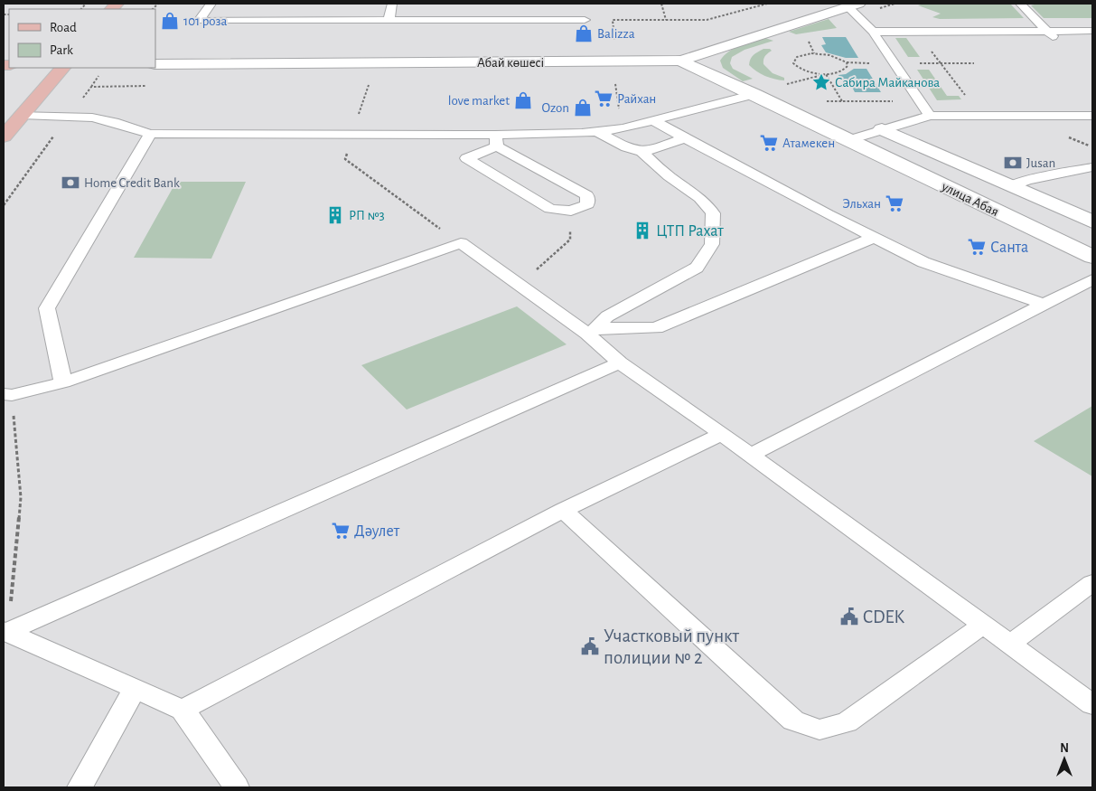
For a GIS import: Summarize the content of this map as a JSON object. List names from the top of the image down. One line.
{"streets":{"street":["Абай көшесі","улица Абая"]},"crossings":[["Абай көшесі","улица Абая"]],"places":{"shop":["101 роза","Balizza","love market","Ozon"],"place":["Сабира Майканова"],"supermarket":["Райхан","Атамекен","Эльхан","Санта","Дәулет"],"bank":["Jusan","Home Credit Bank"],"building":["РП №3","ЦТП Рахат"],"public building":["CDEK","Участковый пункт полиции № 2"]},"legend":["Road","Park"],"north":"top"}
